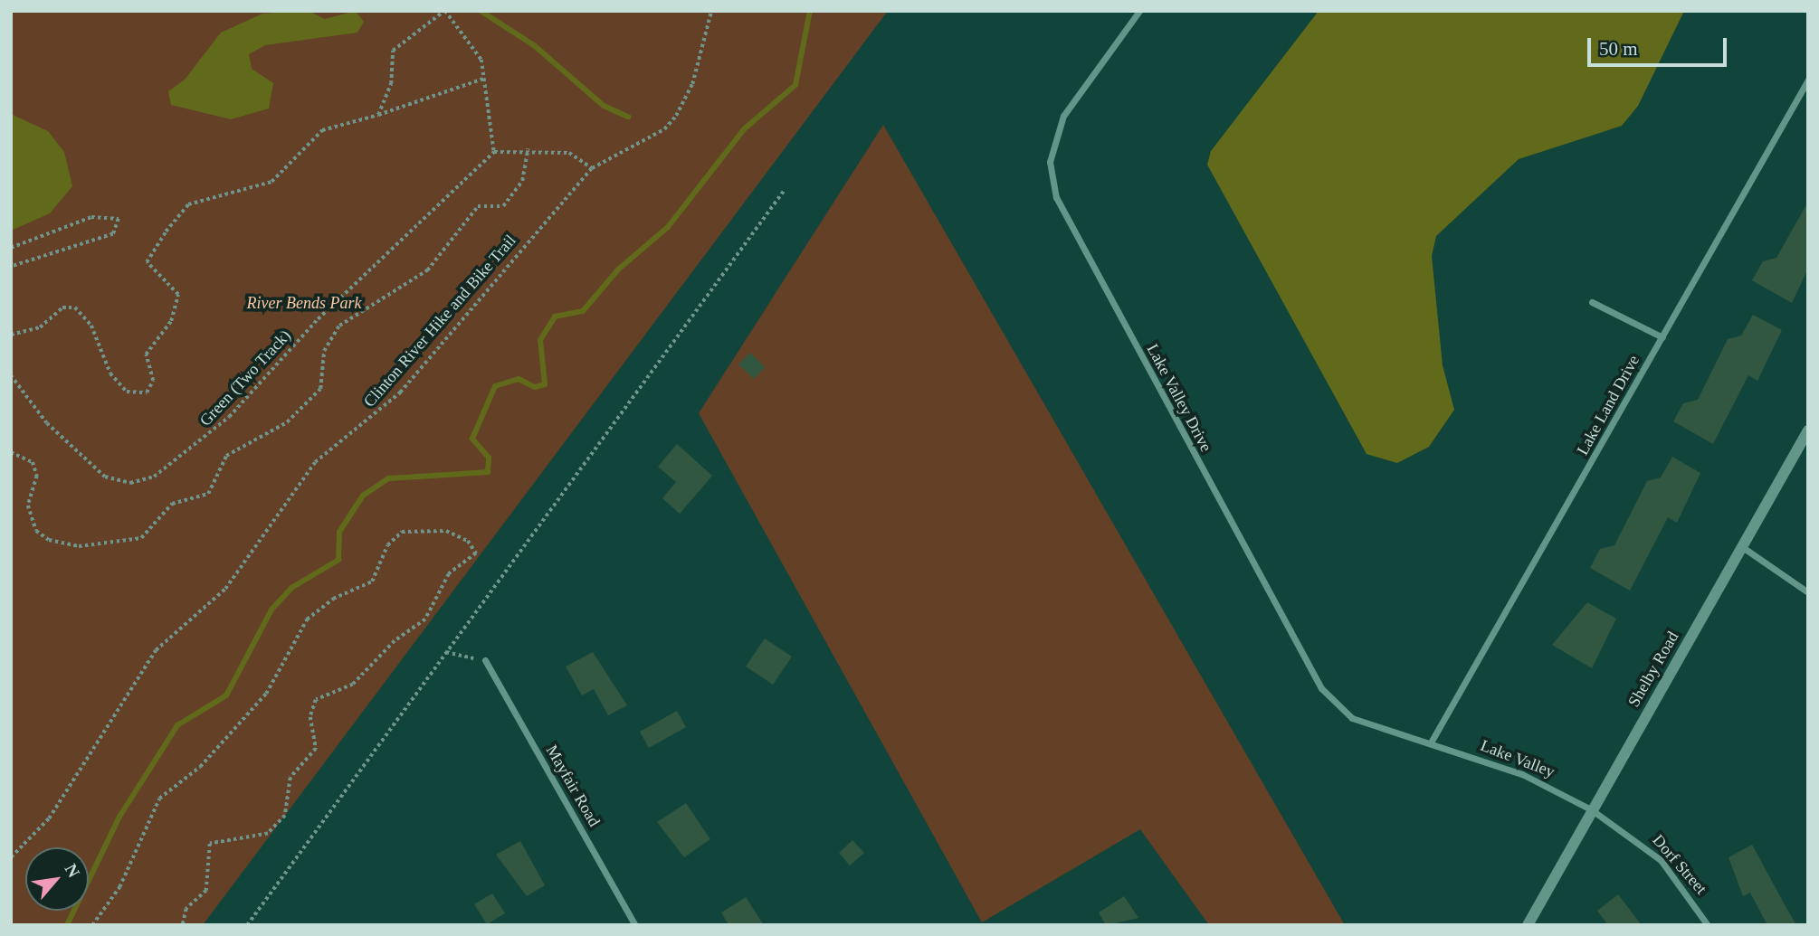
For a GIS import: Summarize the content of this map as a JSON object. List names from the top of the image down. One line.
{"streets":{"street":["Lake Valley Drive","Lake Land Drive","Shelby Road","Lake Valley","Mayfair Road","Dorf Street"],"path":["Clinton River Hike and Bike Trail","Green (Two Track)"]},"crossings":[["Lake Valley Drive","Lake Land Drive"],["Lake Valley Drive","Lake Valley"],["Lake Land Drive","Lake Valley"],["Shelby Road","Lake Valley"],["Shelby Road","Dorf Street"],["Lake Valley","Dorf Street"]],"parks":["River Bends Park"],"scale_bar":"50 m","north":"top right"}
